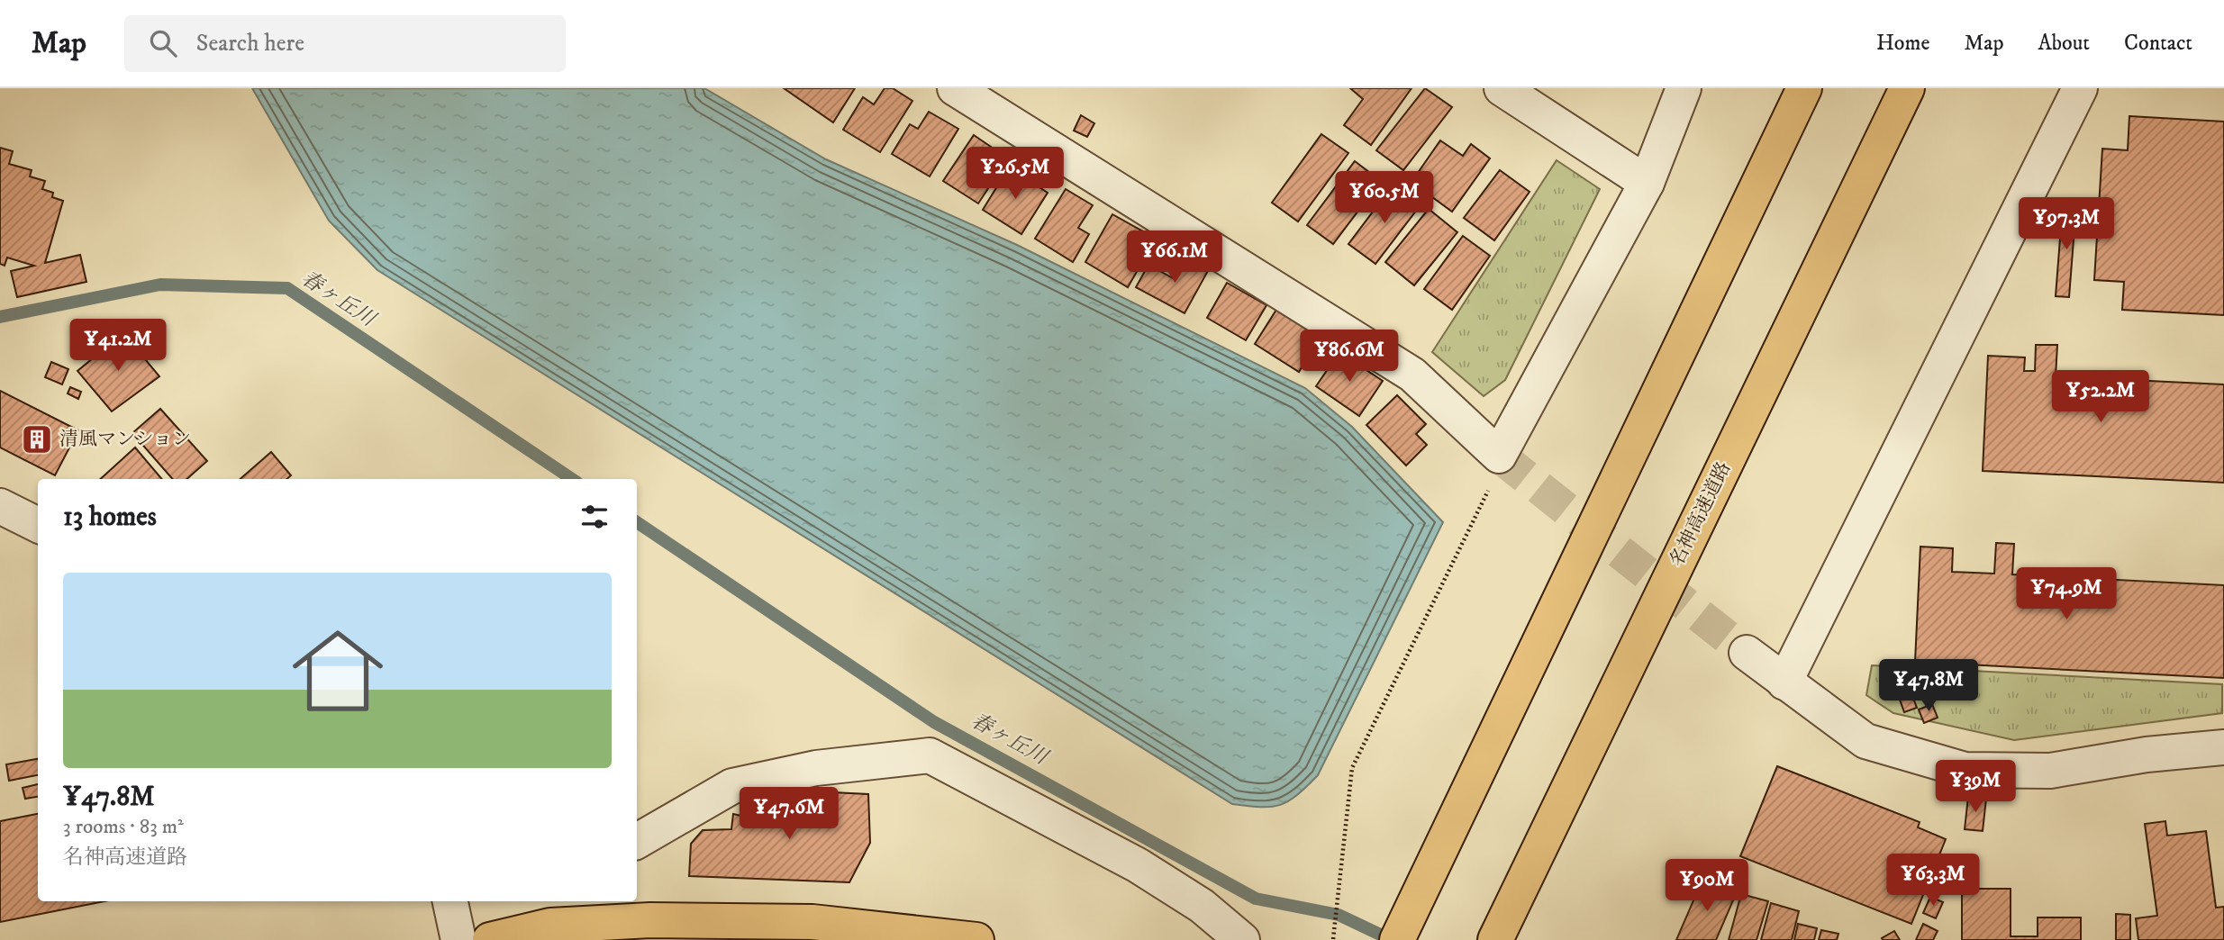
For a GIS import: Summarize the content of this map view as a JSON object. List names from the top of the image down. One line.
{"streets":{"main road":["名神高速道路"]},"water":["春ヶ丘川"],"places":{"building":["清風マンション"]},"page":{"header":"Map","search":"Search here","nav":["Home","Map","About","Contact"],"price":["¥26.5M","¥60.5M","¥97.3M","¥66.1M","¥41.2M","¥86.6M","¥52.2M","¥74.9M","¥47.8M","¥39M","¥47.6M","¥63.3M","¥90M"],"heading":"13 homes","list":[{"name":"¥47.8M","note":"3 rooms · 83 m² · 名神高速道路"}]}}
